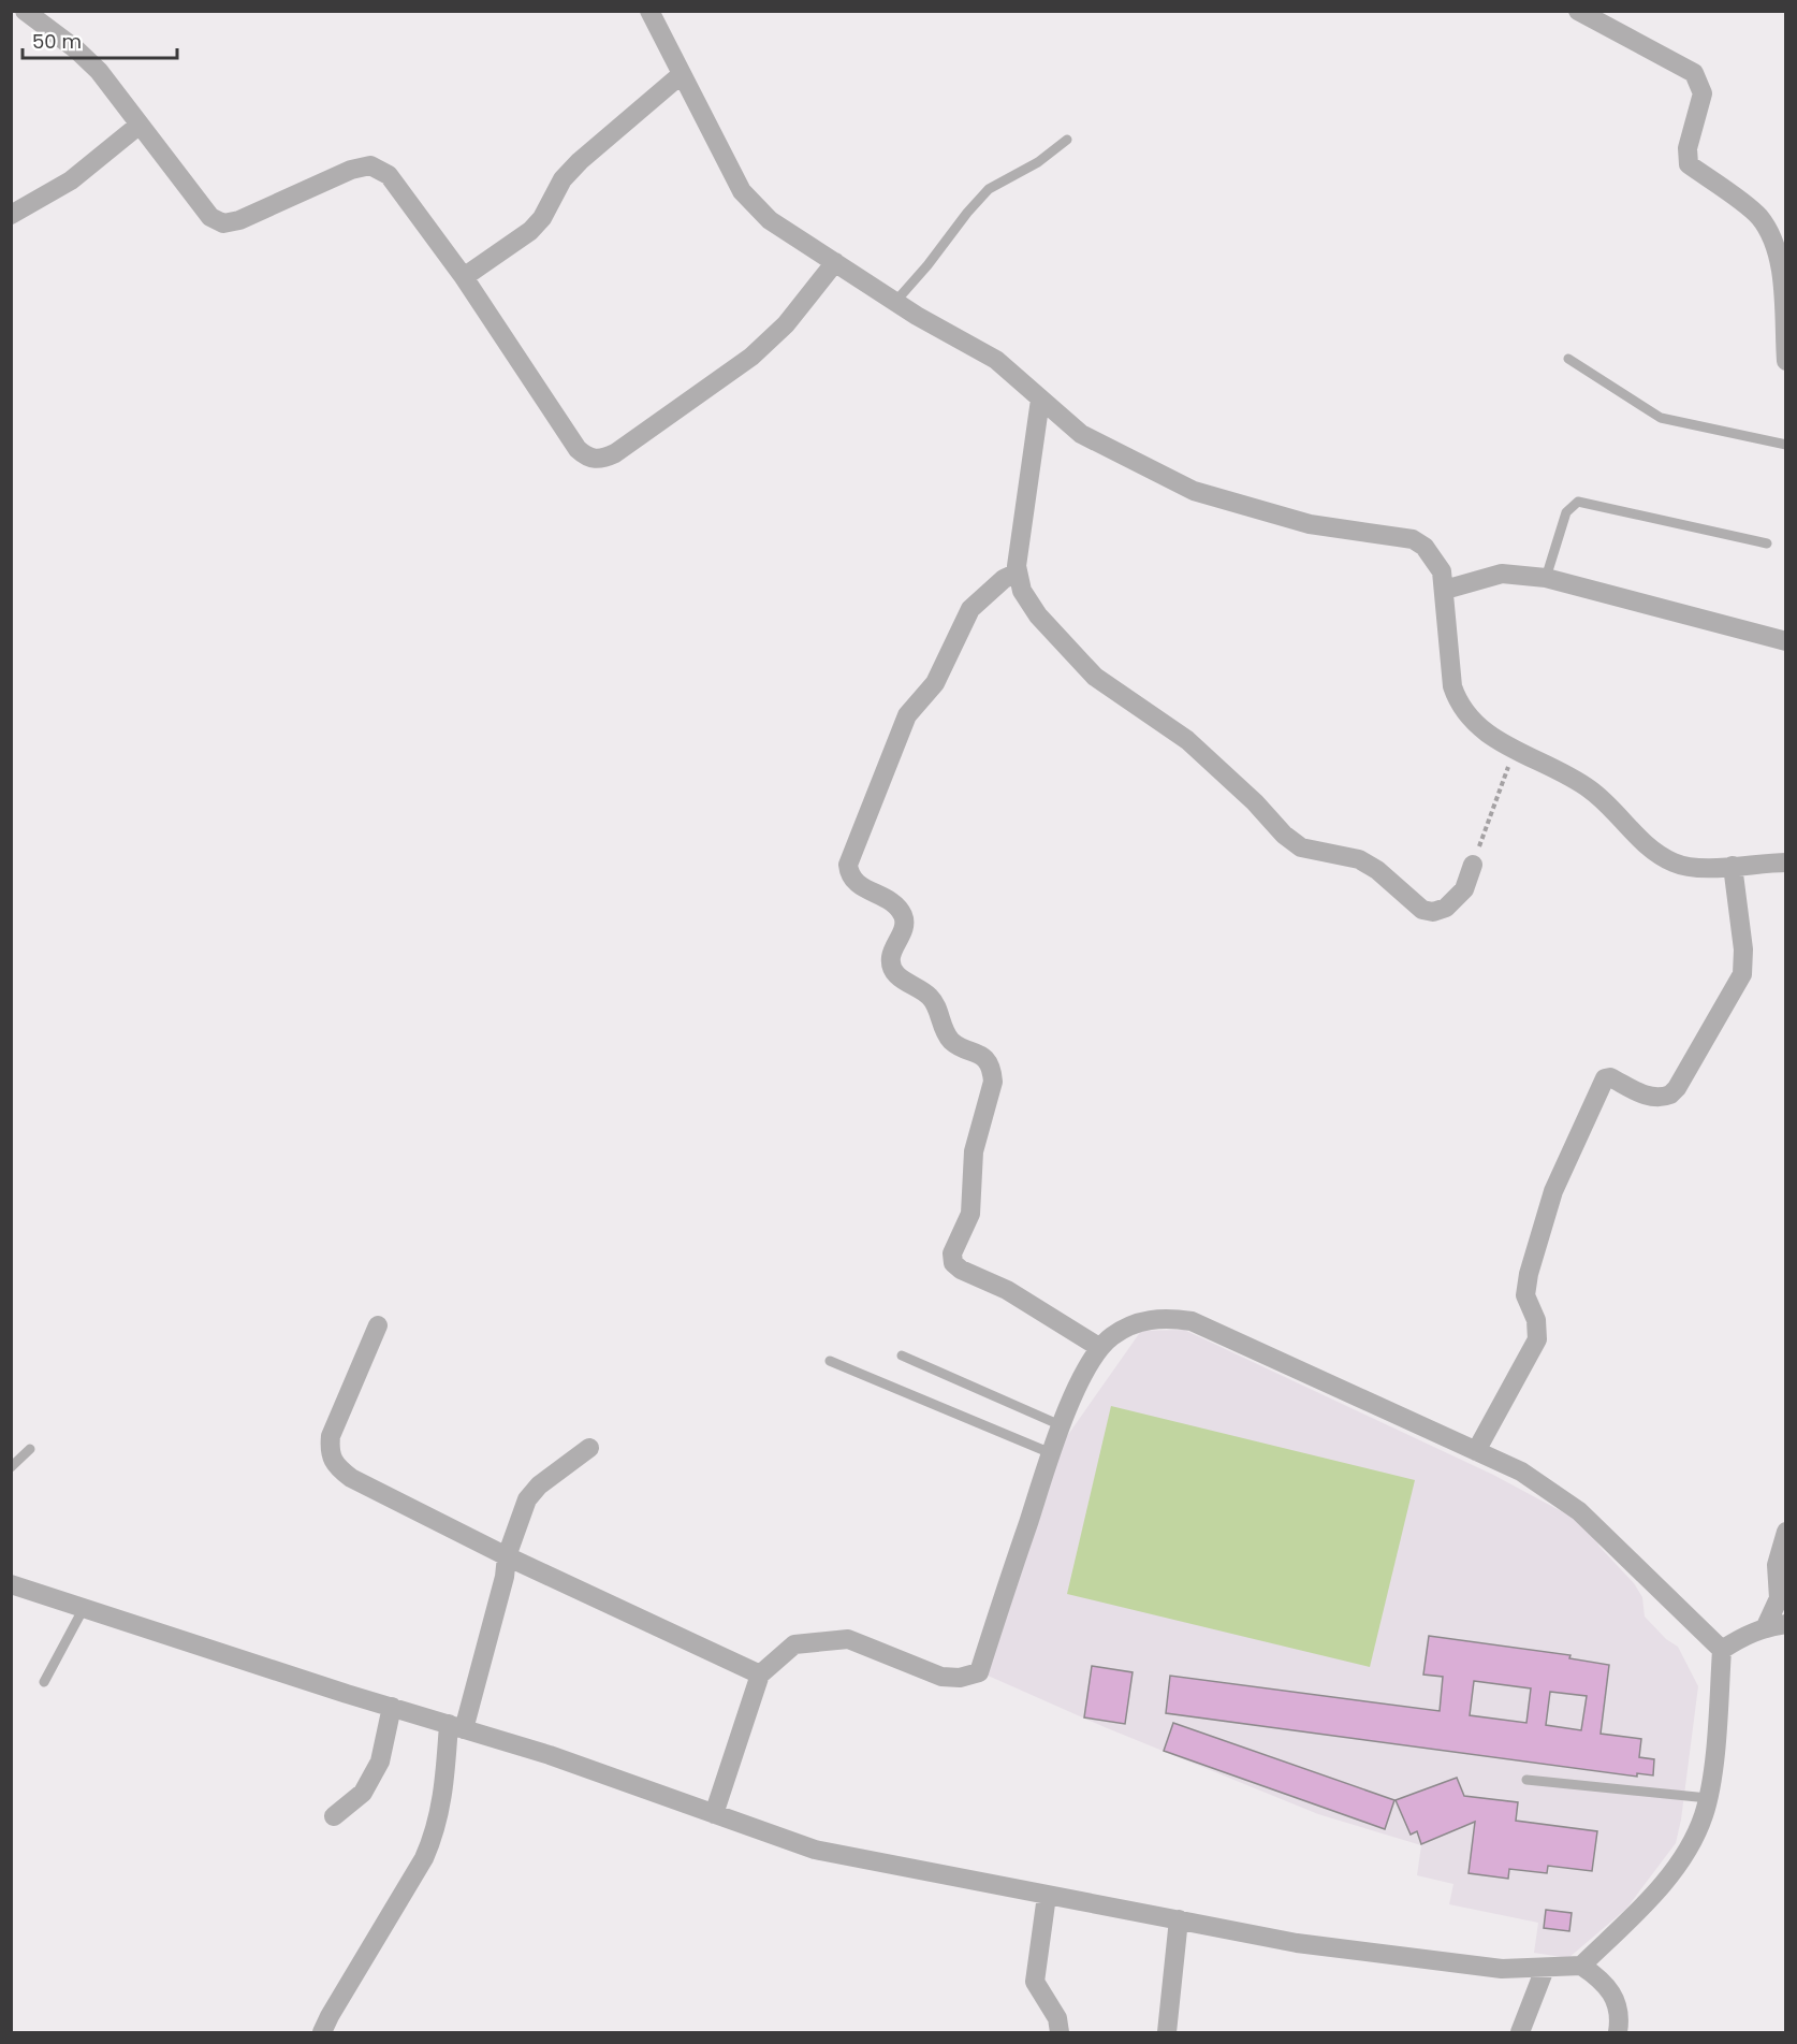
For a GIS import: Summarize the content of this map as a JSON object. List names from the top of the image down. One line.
{"scale_bar":"50 m"}
